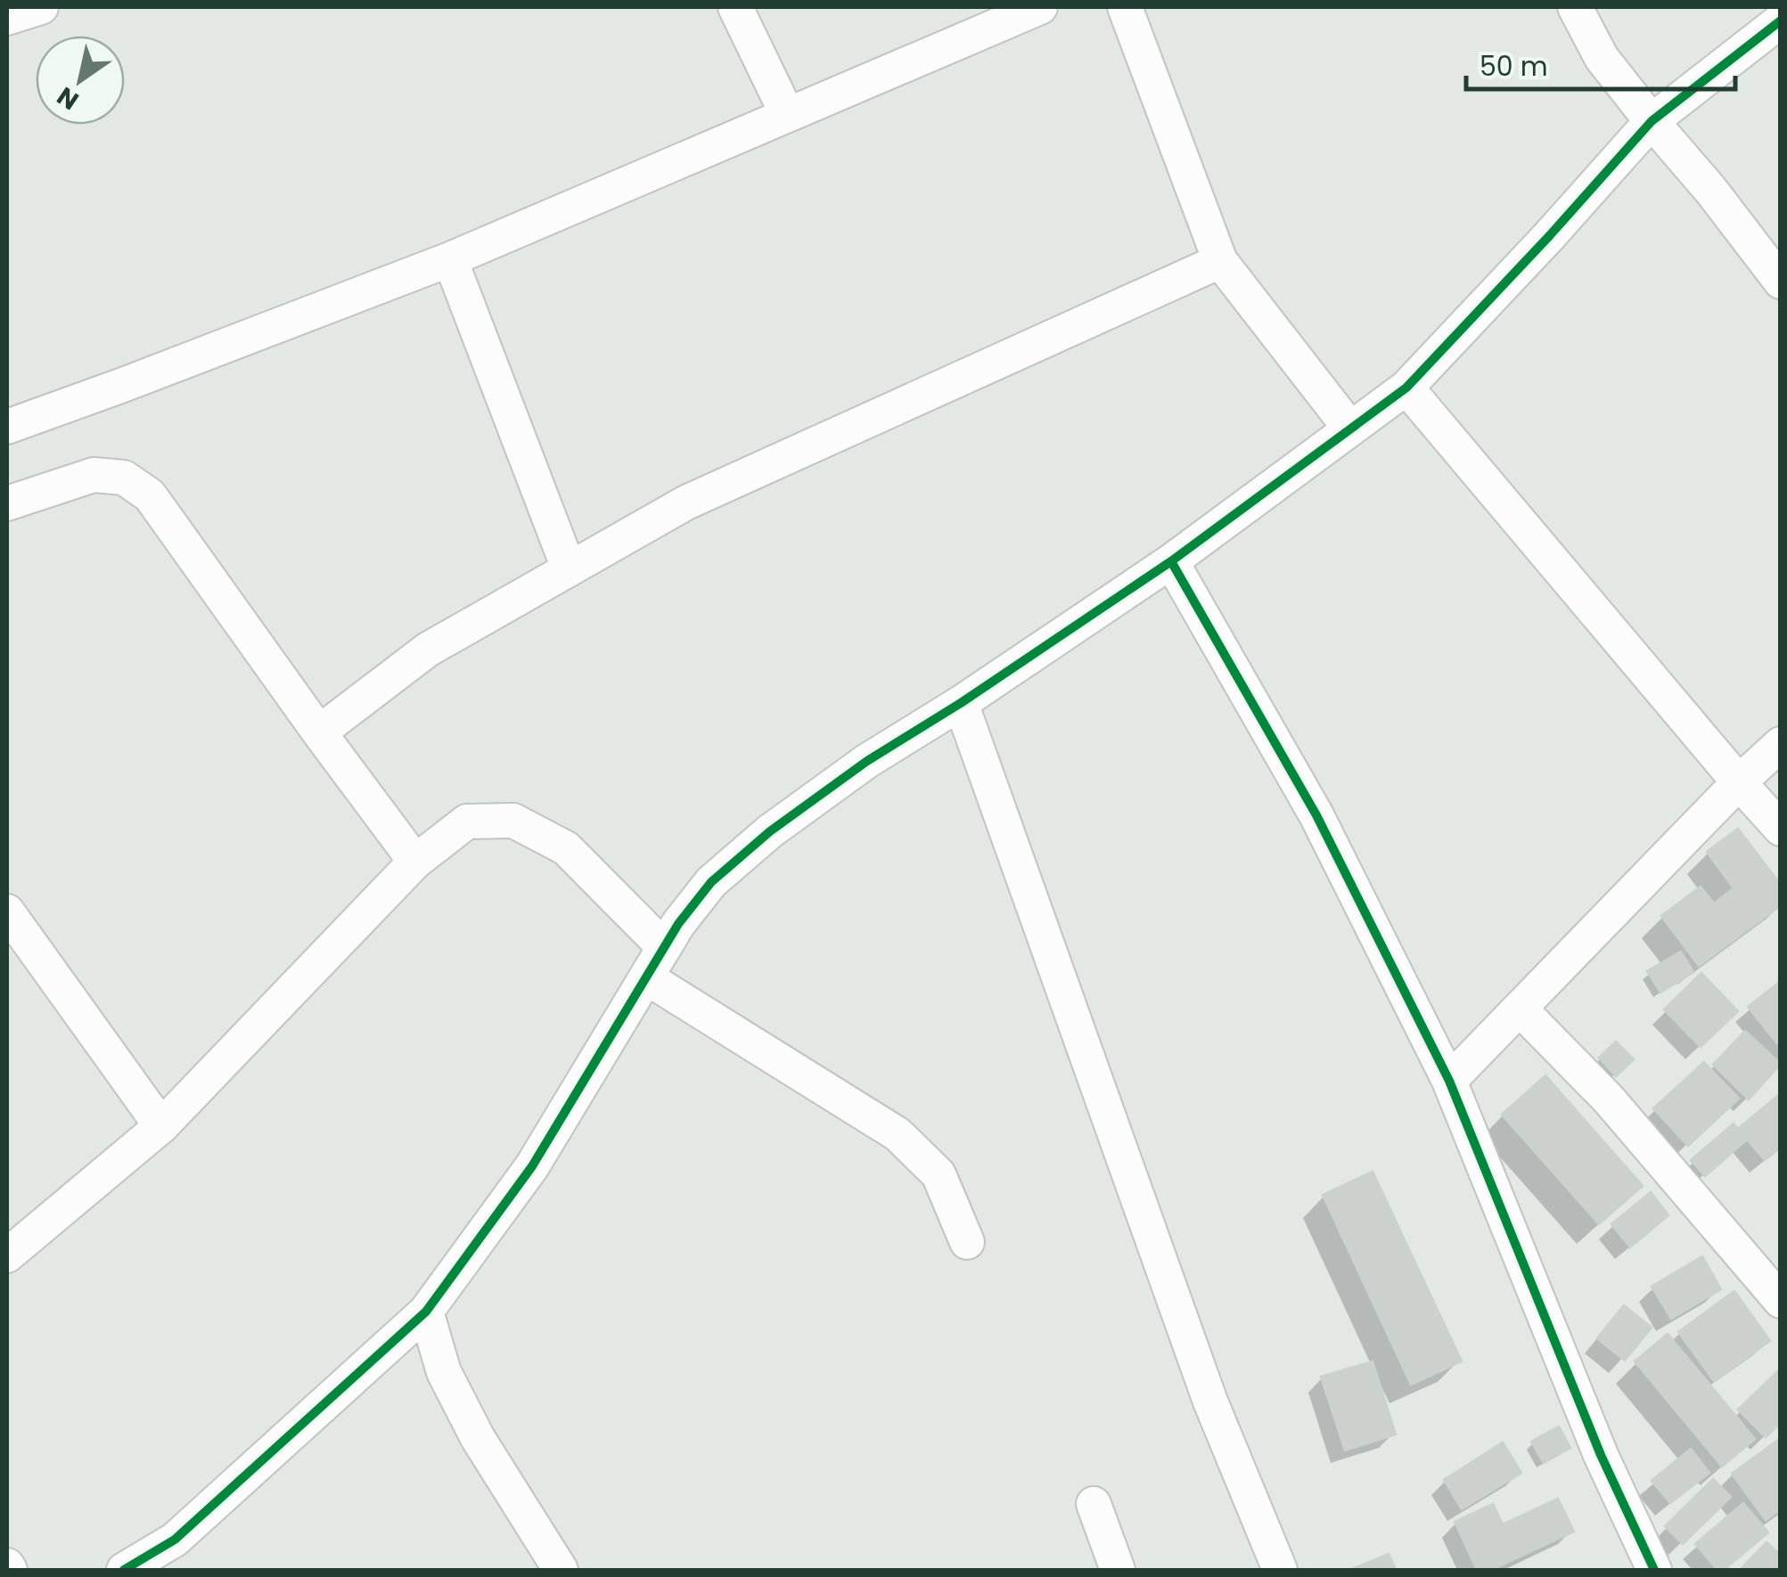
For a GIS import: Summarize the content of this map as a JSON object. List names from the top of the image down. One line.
{"scale_bar":"50 m","north":"bottom left"}
